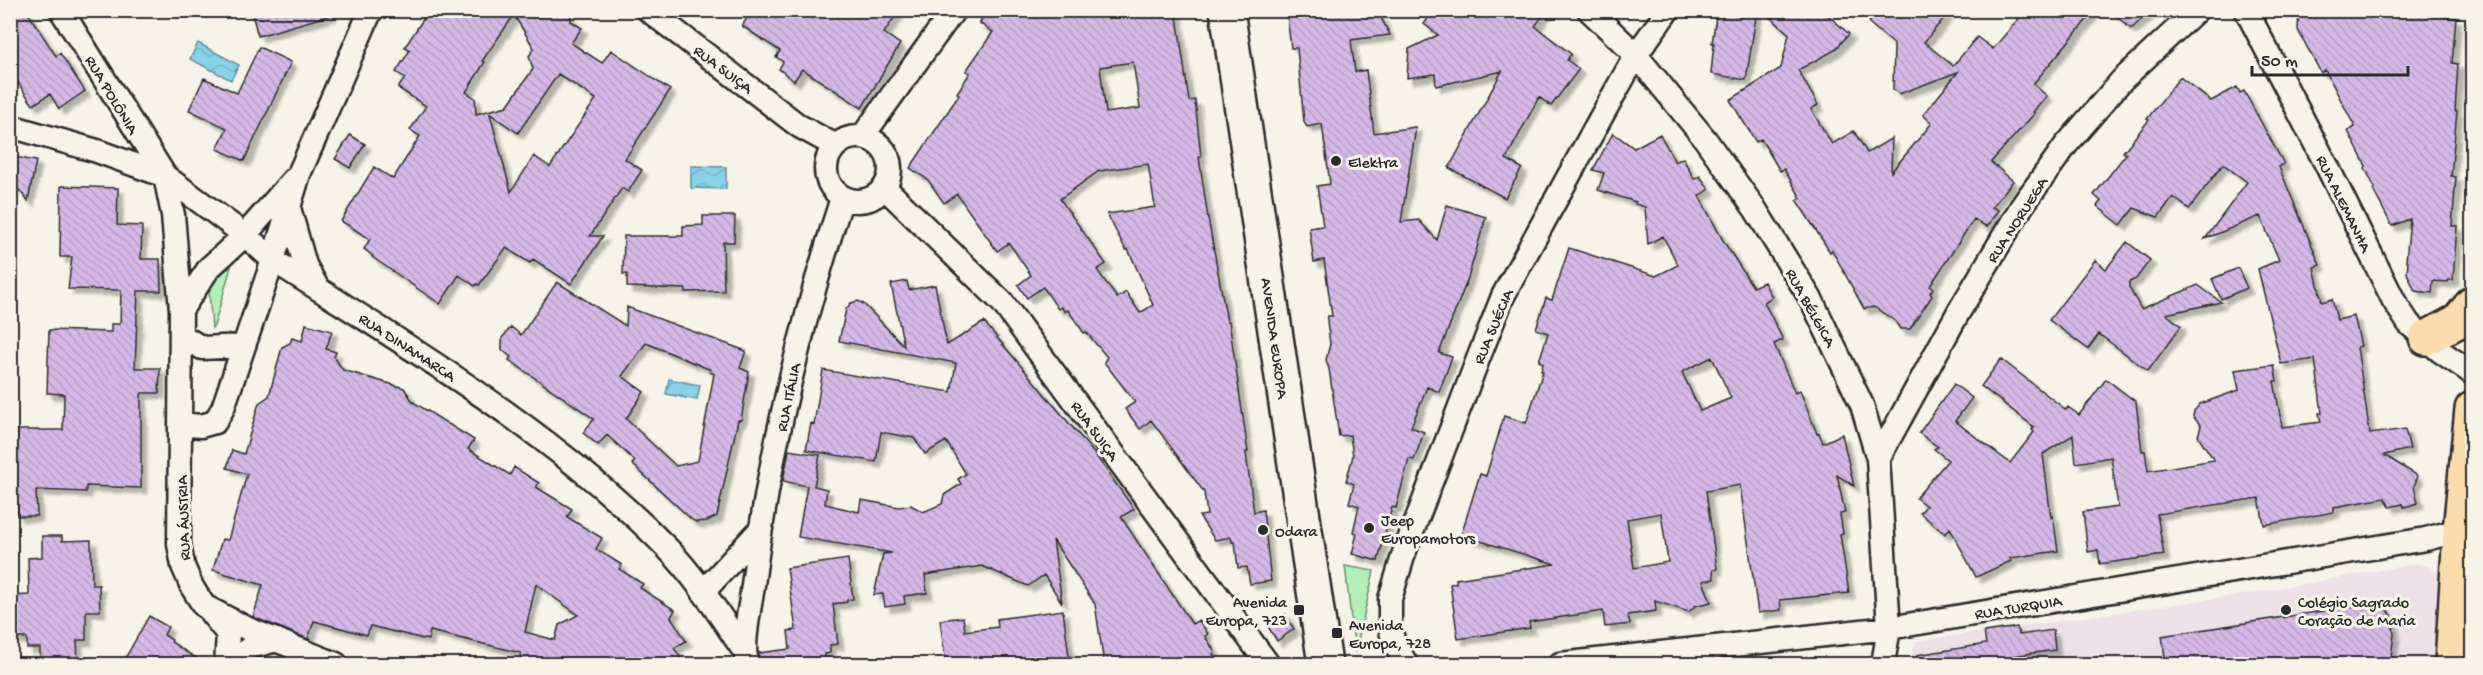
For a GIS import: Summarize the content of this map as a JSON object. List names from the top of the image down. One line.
{"streets":{"main road":["AVENIDA EUROPA"],"street":["RUA SUIÇA","RUA POLÔNIA","RUA ALEMANHA","RUA NORUEGA","RUA BÉLGICA","RUA SUÉCIA","RUA DINAMARCA","RUA ITÁLIA","RUA ÁUSTRIA","RUA TURQUIA"]},"crossings":[["RUA SUIÇA","RUA ITÁLIA"],["RUA POLÔNIA","RUA DINAMARCA"],["RUA POLÔNIA","RUA ÁUSTRIA"],["RUA NORUEGA","RUA BÉLGICA"],["RUA BÉLGICA","RUA SUÉCIA"],["RUA BÉLGICA","RUA TURQUIA"],["RUA DINAMARCA","RUA ITÁLIA"],["RUA DINAMARCA","RUA ÁUSTRIA"]],"places":{"other":["Elektra","Jeep Europamotors","Odara","Colégio Sagrado Coração de Maria"],"transit":["Avenida Europa, 723","Avenida Europa, 728"]},"scale_bar":"50 m"}
